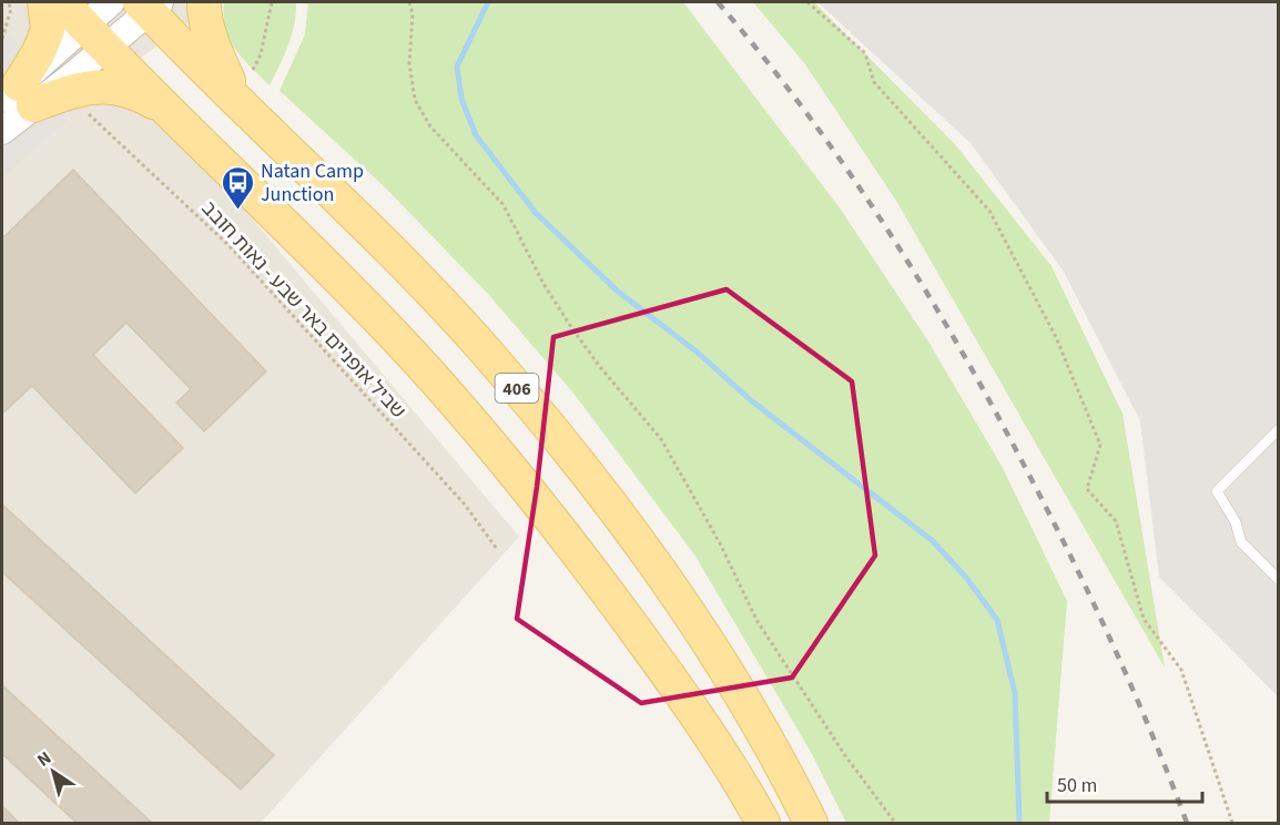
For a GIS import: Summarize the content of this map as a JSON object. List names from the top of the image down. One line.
{"streets":{"main road":["406"],"path":["שביל אופניים באר שבע - נאות חובב"]},"places":{"bus stop":["Natan Camp Junction"]},"scale_bar":"50 m","north":"top left"}
